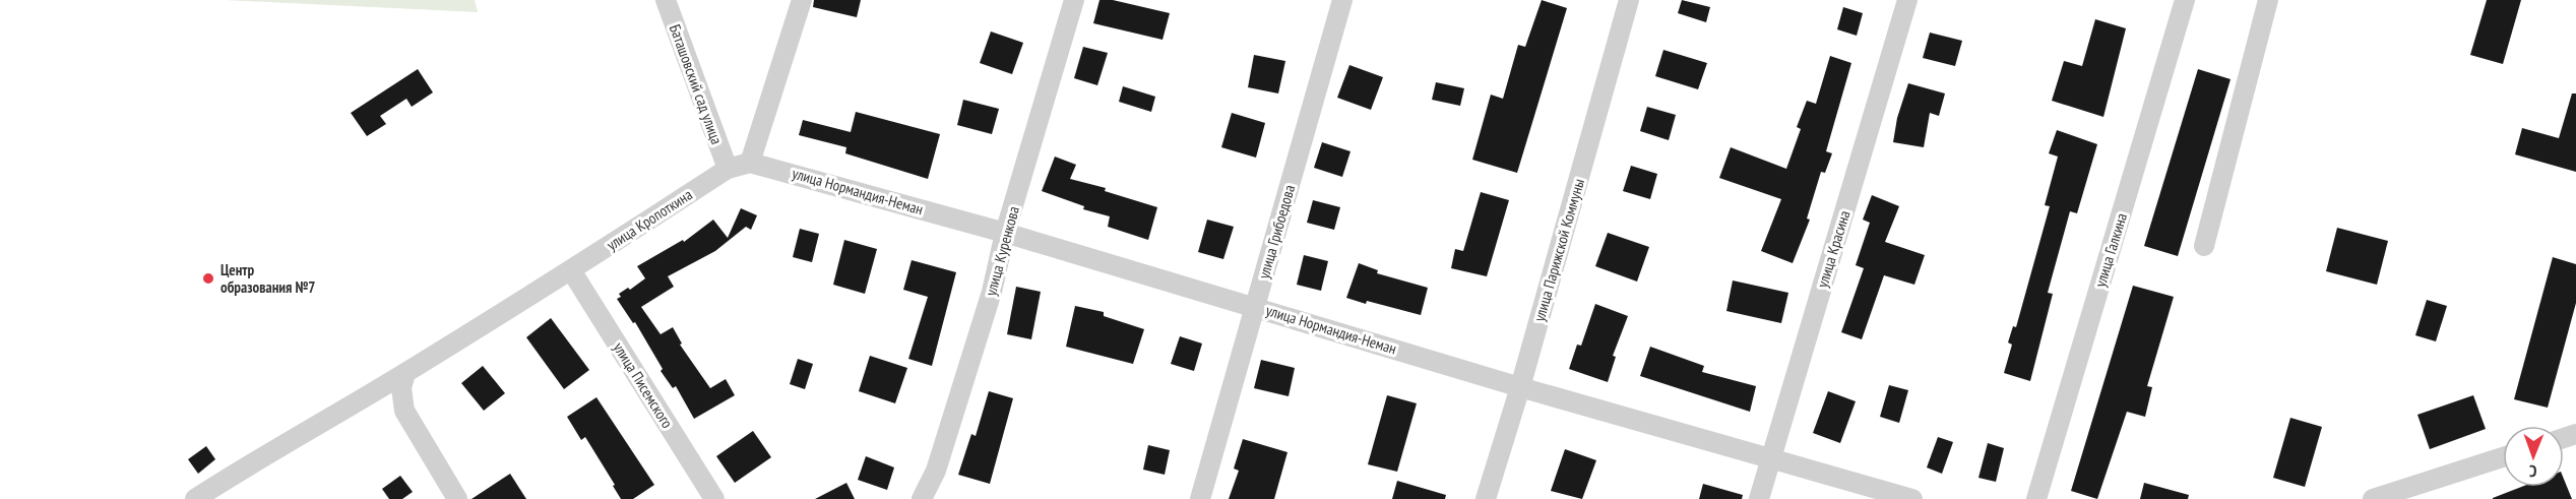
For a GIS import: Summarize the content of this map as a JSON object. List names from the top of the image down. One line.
{"streets":{"street":["Баташовский сад улица","улица Нормандия-Неман","улица Кропоткина","улица Грибоедова","улица Красина","улица Парижской Коммуны","улица Галкина","улица Куренкова","улица Писемского"]},"crossings":[["Баташовский сад улица","улица Кропоткина"],["улица Нормандия-Неман","улица Кропоткина"],["улица Нормандия-Неман","улица Грибоедова"],["улица Нормандия-Неман","улица Красина"],["улица Нормандия-Неман","улица Парижской Коммуны"],["улица Нормандия-Неман","улица Куренкова"],["улица Кропоткина","улица Писемского"]],"places":["Центр образования №7"],"north":"bottom"}
